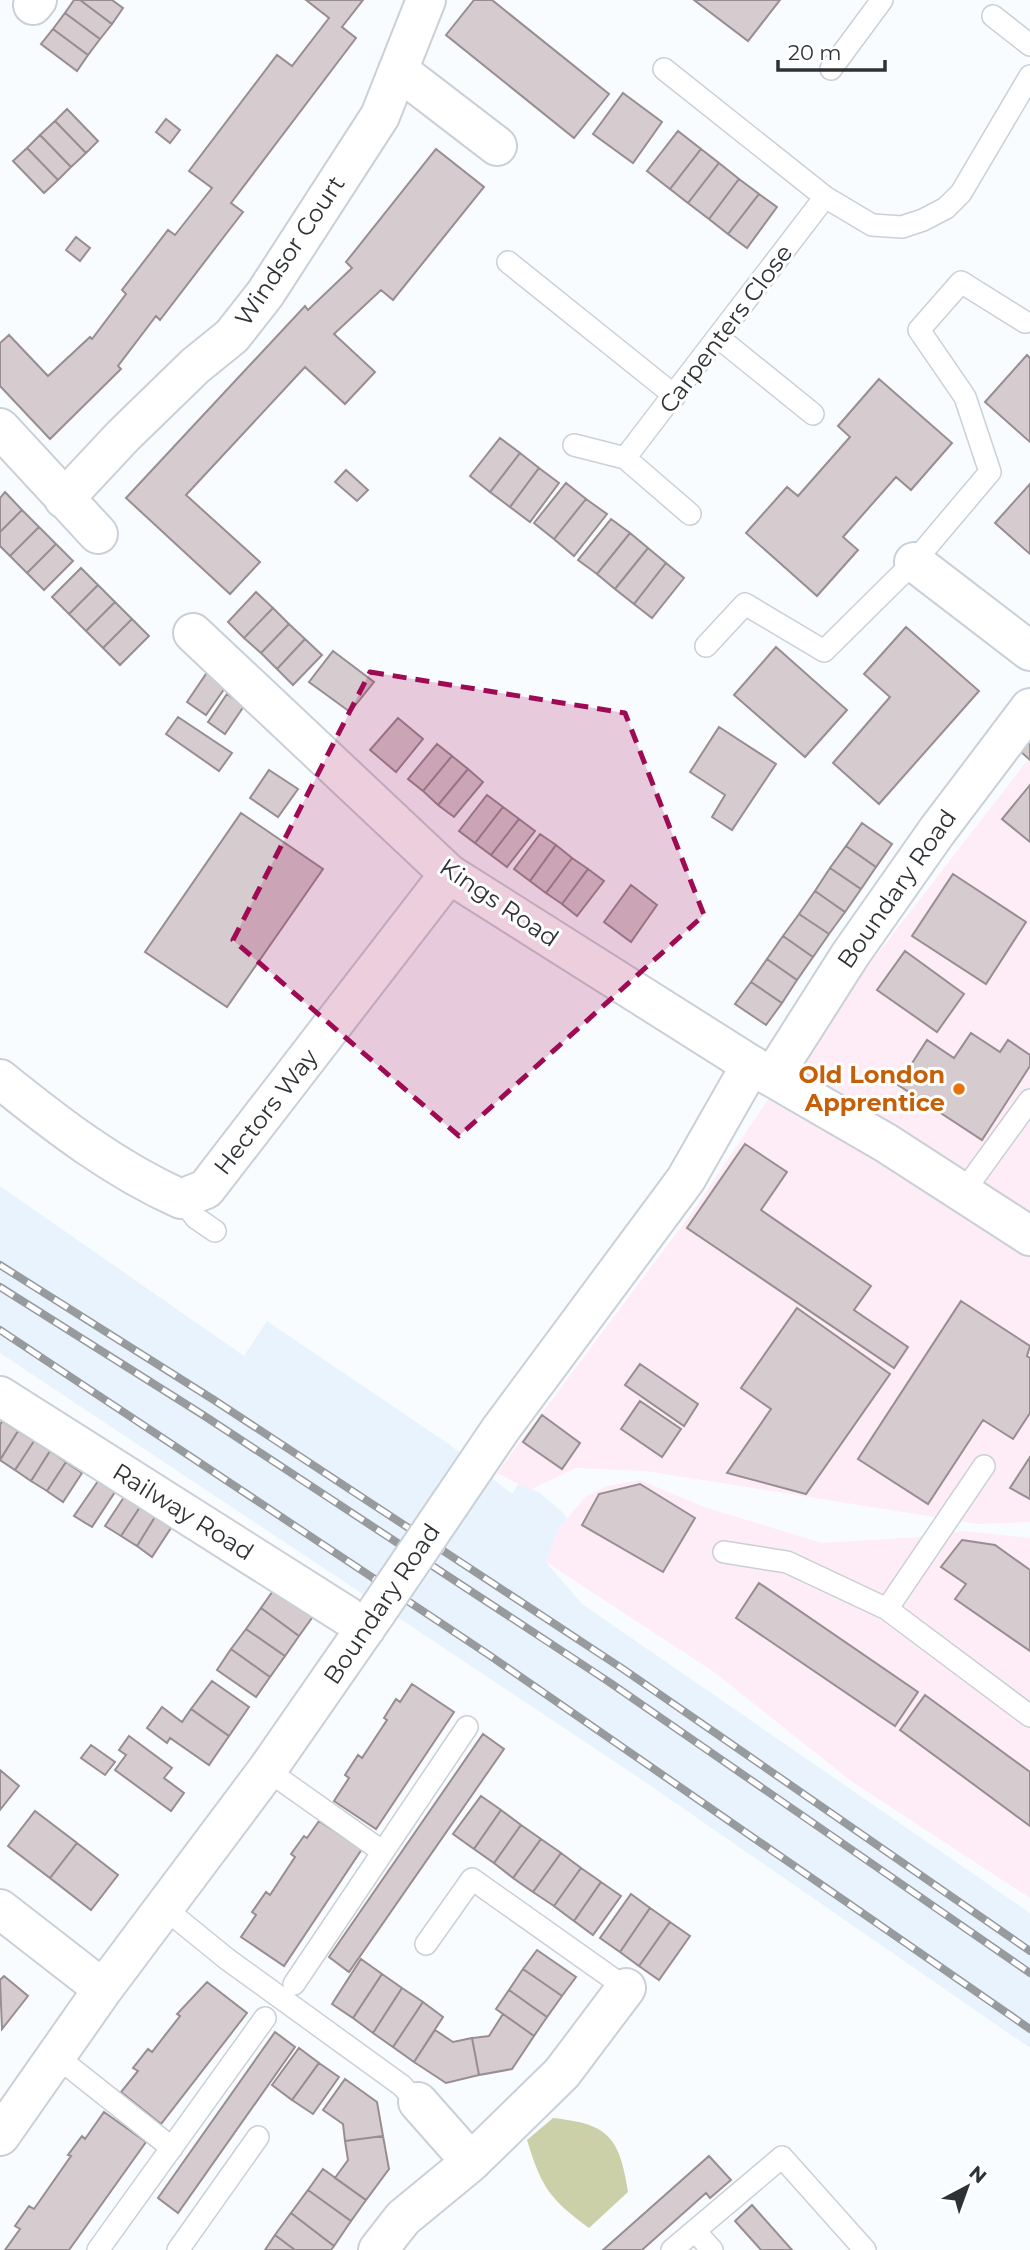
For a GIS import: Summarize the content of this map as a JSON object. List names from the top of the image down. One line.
{"streets":{"street":["Windsor Court","Boundary Road","Kings Road","Hectors Way","Railway Road"],"lane":["Carpenters Close"]},"crossings":[["Boundary Road","Kings Road"],["Boundary Road","Railway Road"],["Kings Road","Hectors Way"]],"places":["Old London Apprentice"],"scale_bar":"20 m","north":"top right"}
